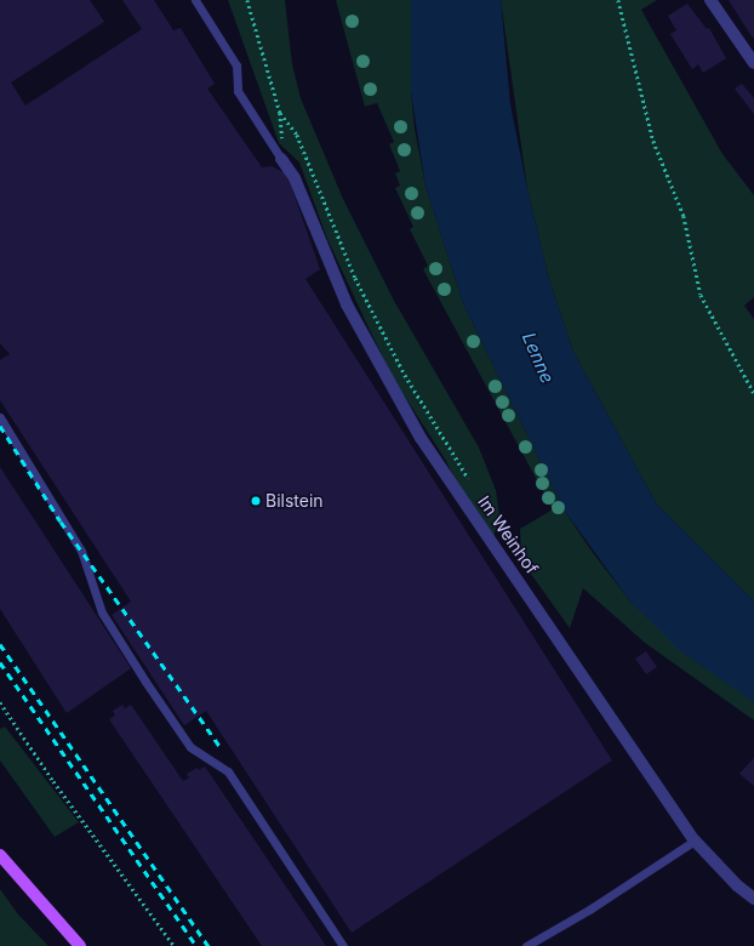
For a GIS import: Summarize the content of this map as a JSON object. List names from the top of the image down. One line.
{"streets":{"street":["Im Weinhof"]},"water":["Lenne"],"places":["Bilstein"]}
